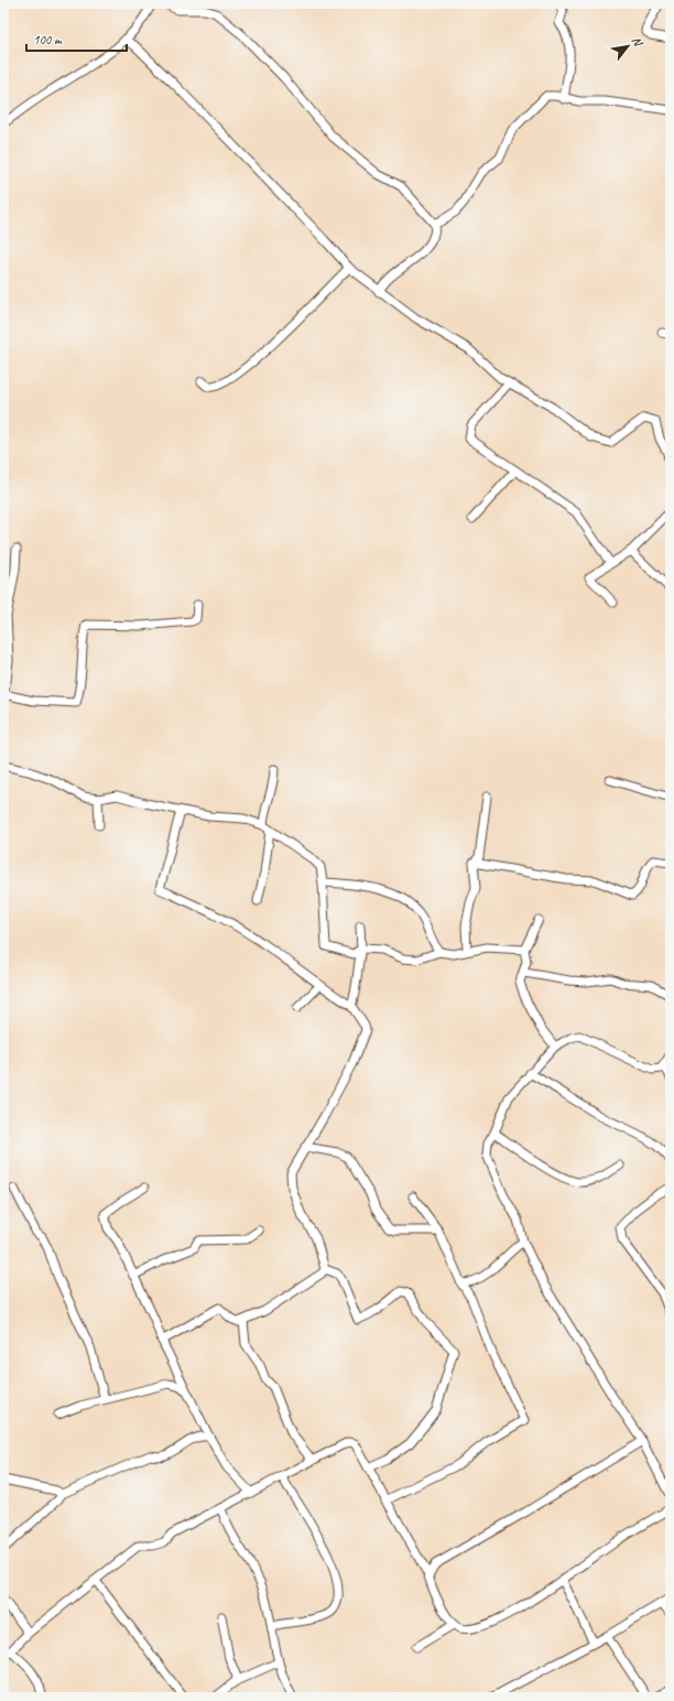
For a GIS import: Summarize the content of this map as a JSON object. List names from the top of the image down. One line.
{"scale_bar":"100 m","north":"top right"}
